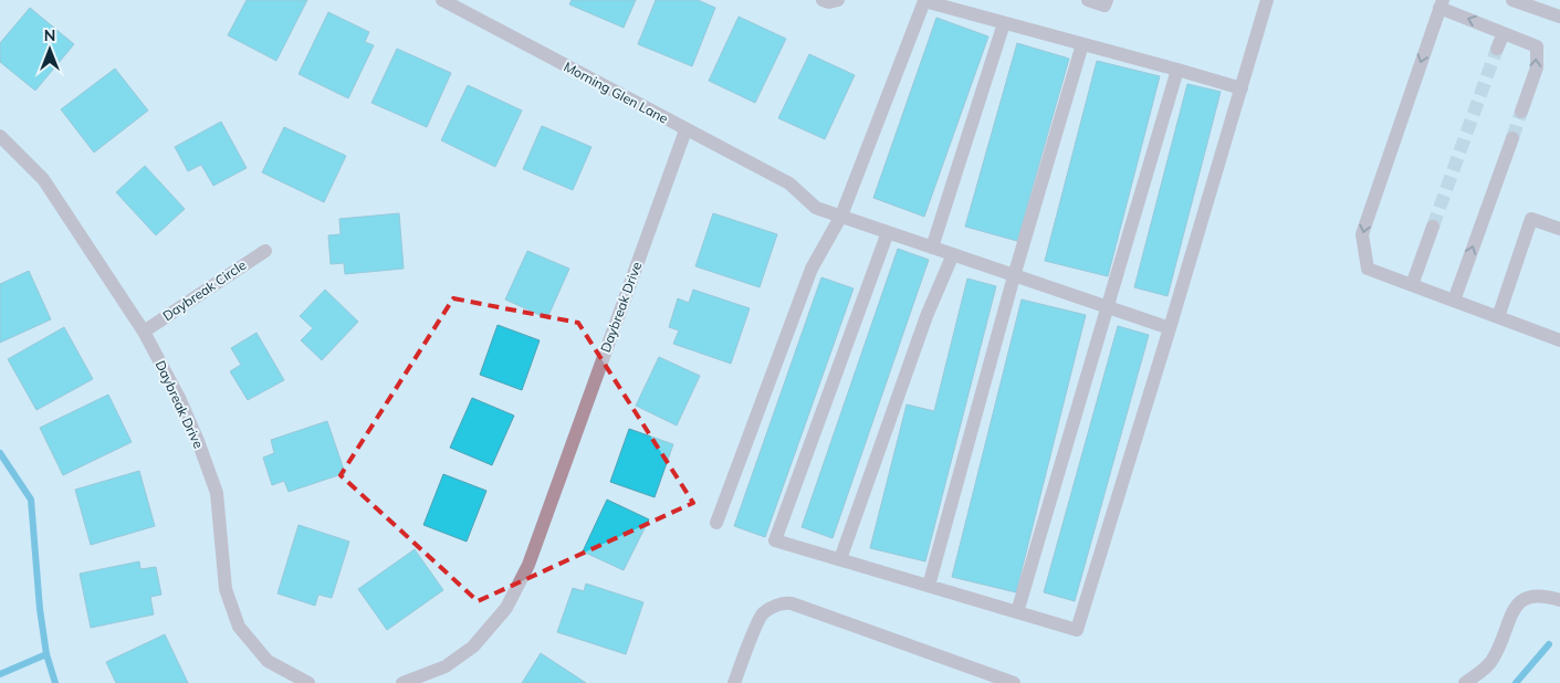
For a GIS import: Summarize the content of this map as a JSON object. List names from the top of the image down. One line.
{"streets":{"street":["Morning Glen Lane","Daybreak Circle","Daybreak Drive"]},"crossings":[["Morning Glen Lane","Daybreak Drive"],["Daybreak Circle","Daybreak Drive"]],"north":"top"}
